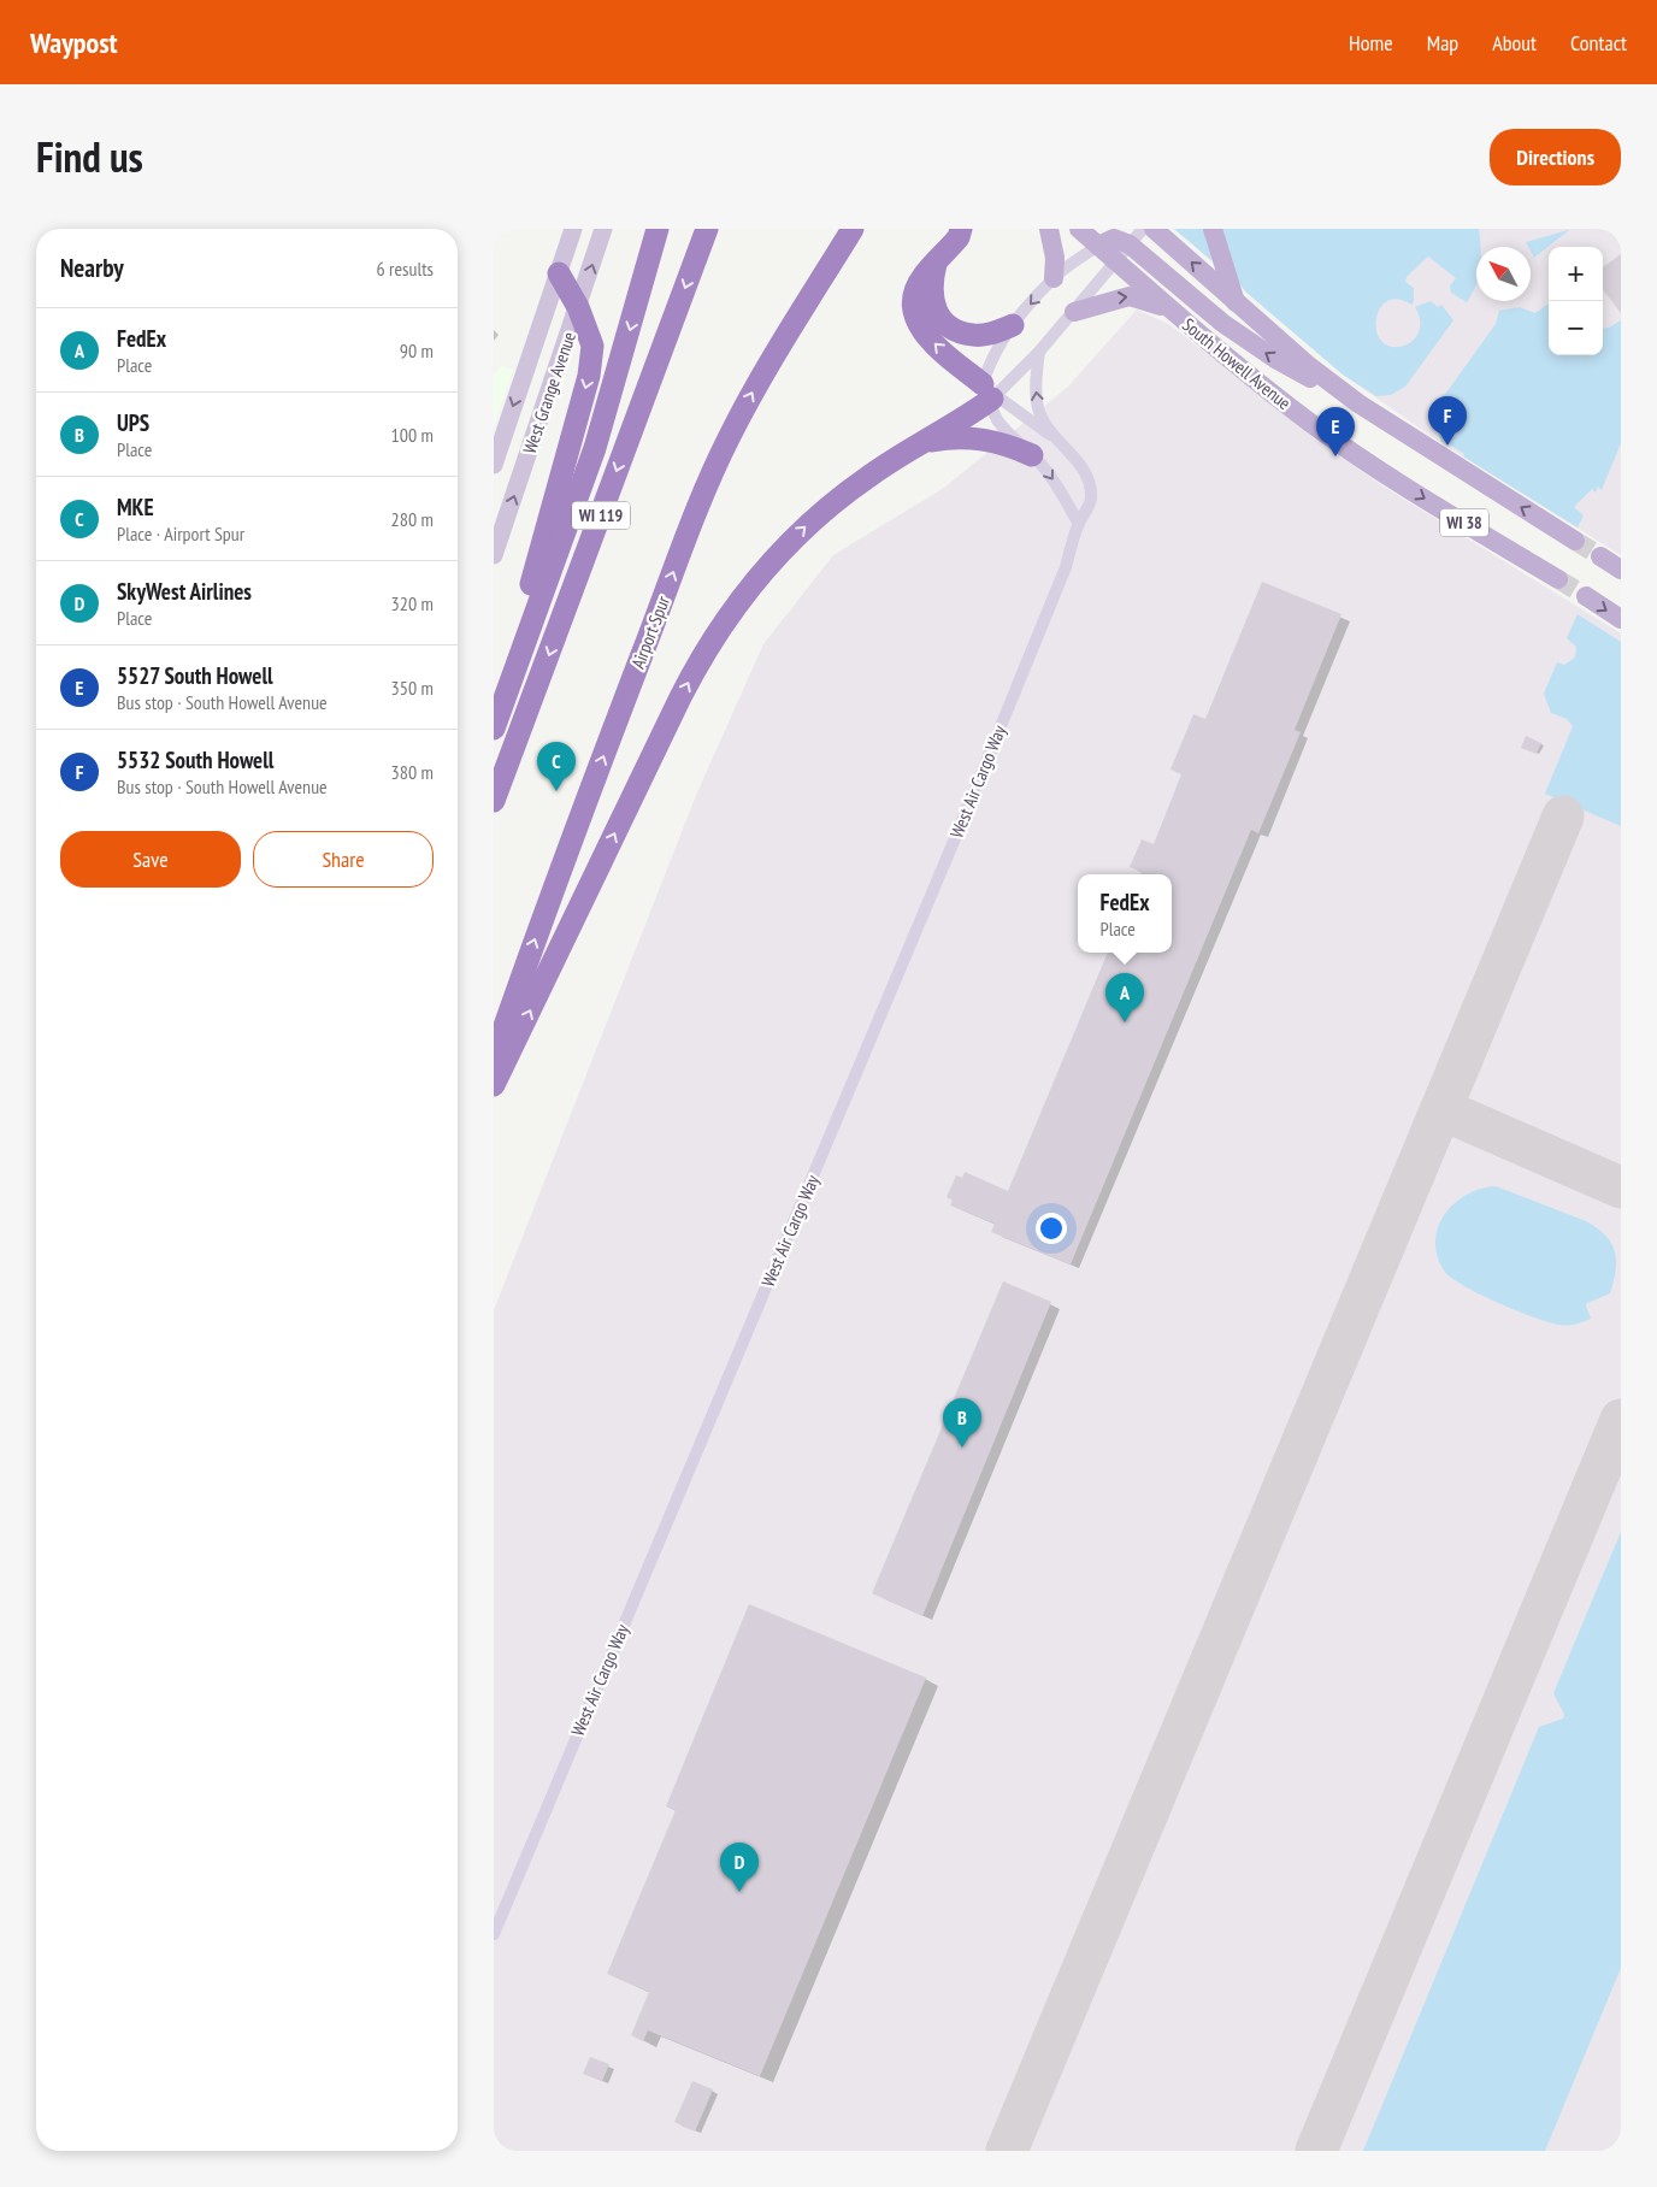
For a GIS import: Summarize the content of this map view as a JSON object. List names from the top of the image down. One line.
{"streets":{"highway":["WI 119","Airport Spur"],"main road":["South Howell Avenue","WI 38"],"street":["West Grange Avenue","West Air Cargo Way"]},"north":"top left","page":{"header":"Waypost","nav":["Home","Map","About","Contact"],"title":"Find us","buttons":["Directions",["Save","Share"]],"heading":["Nearby","6 results"],"map_buttons":["+","−"],"list":[{"mark":"A","name":"FedEx","note":"Place","value":"90 m"},{"mark":"B","name":"UPS","note":"Place","value":"100 m"},{"mark":"C","name":"MKE","note":"Place · Airport Spur","value":"280 m"},{"mark":"D","name":"SkyWest Airlines","note":"Place","value":"320 m"},{"mark":"E","name":"5527 South Howell","note":"Bus stop · South Howell Avenue","value":"350 m"},{"mark":"F","name":"5532 South Howell","note":"Bus stop · South Howell Avenue","value":"380 m"}],"pins":["F","E","C","A","B","D"],"popup":["FedEx","Place"]}}
